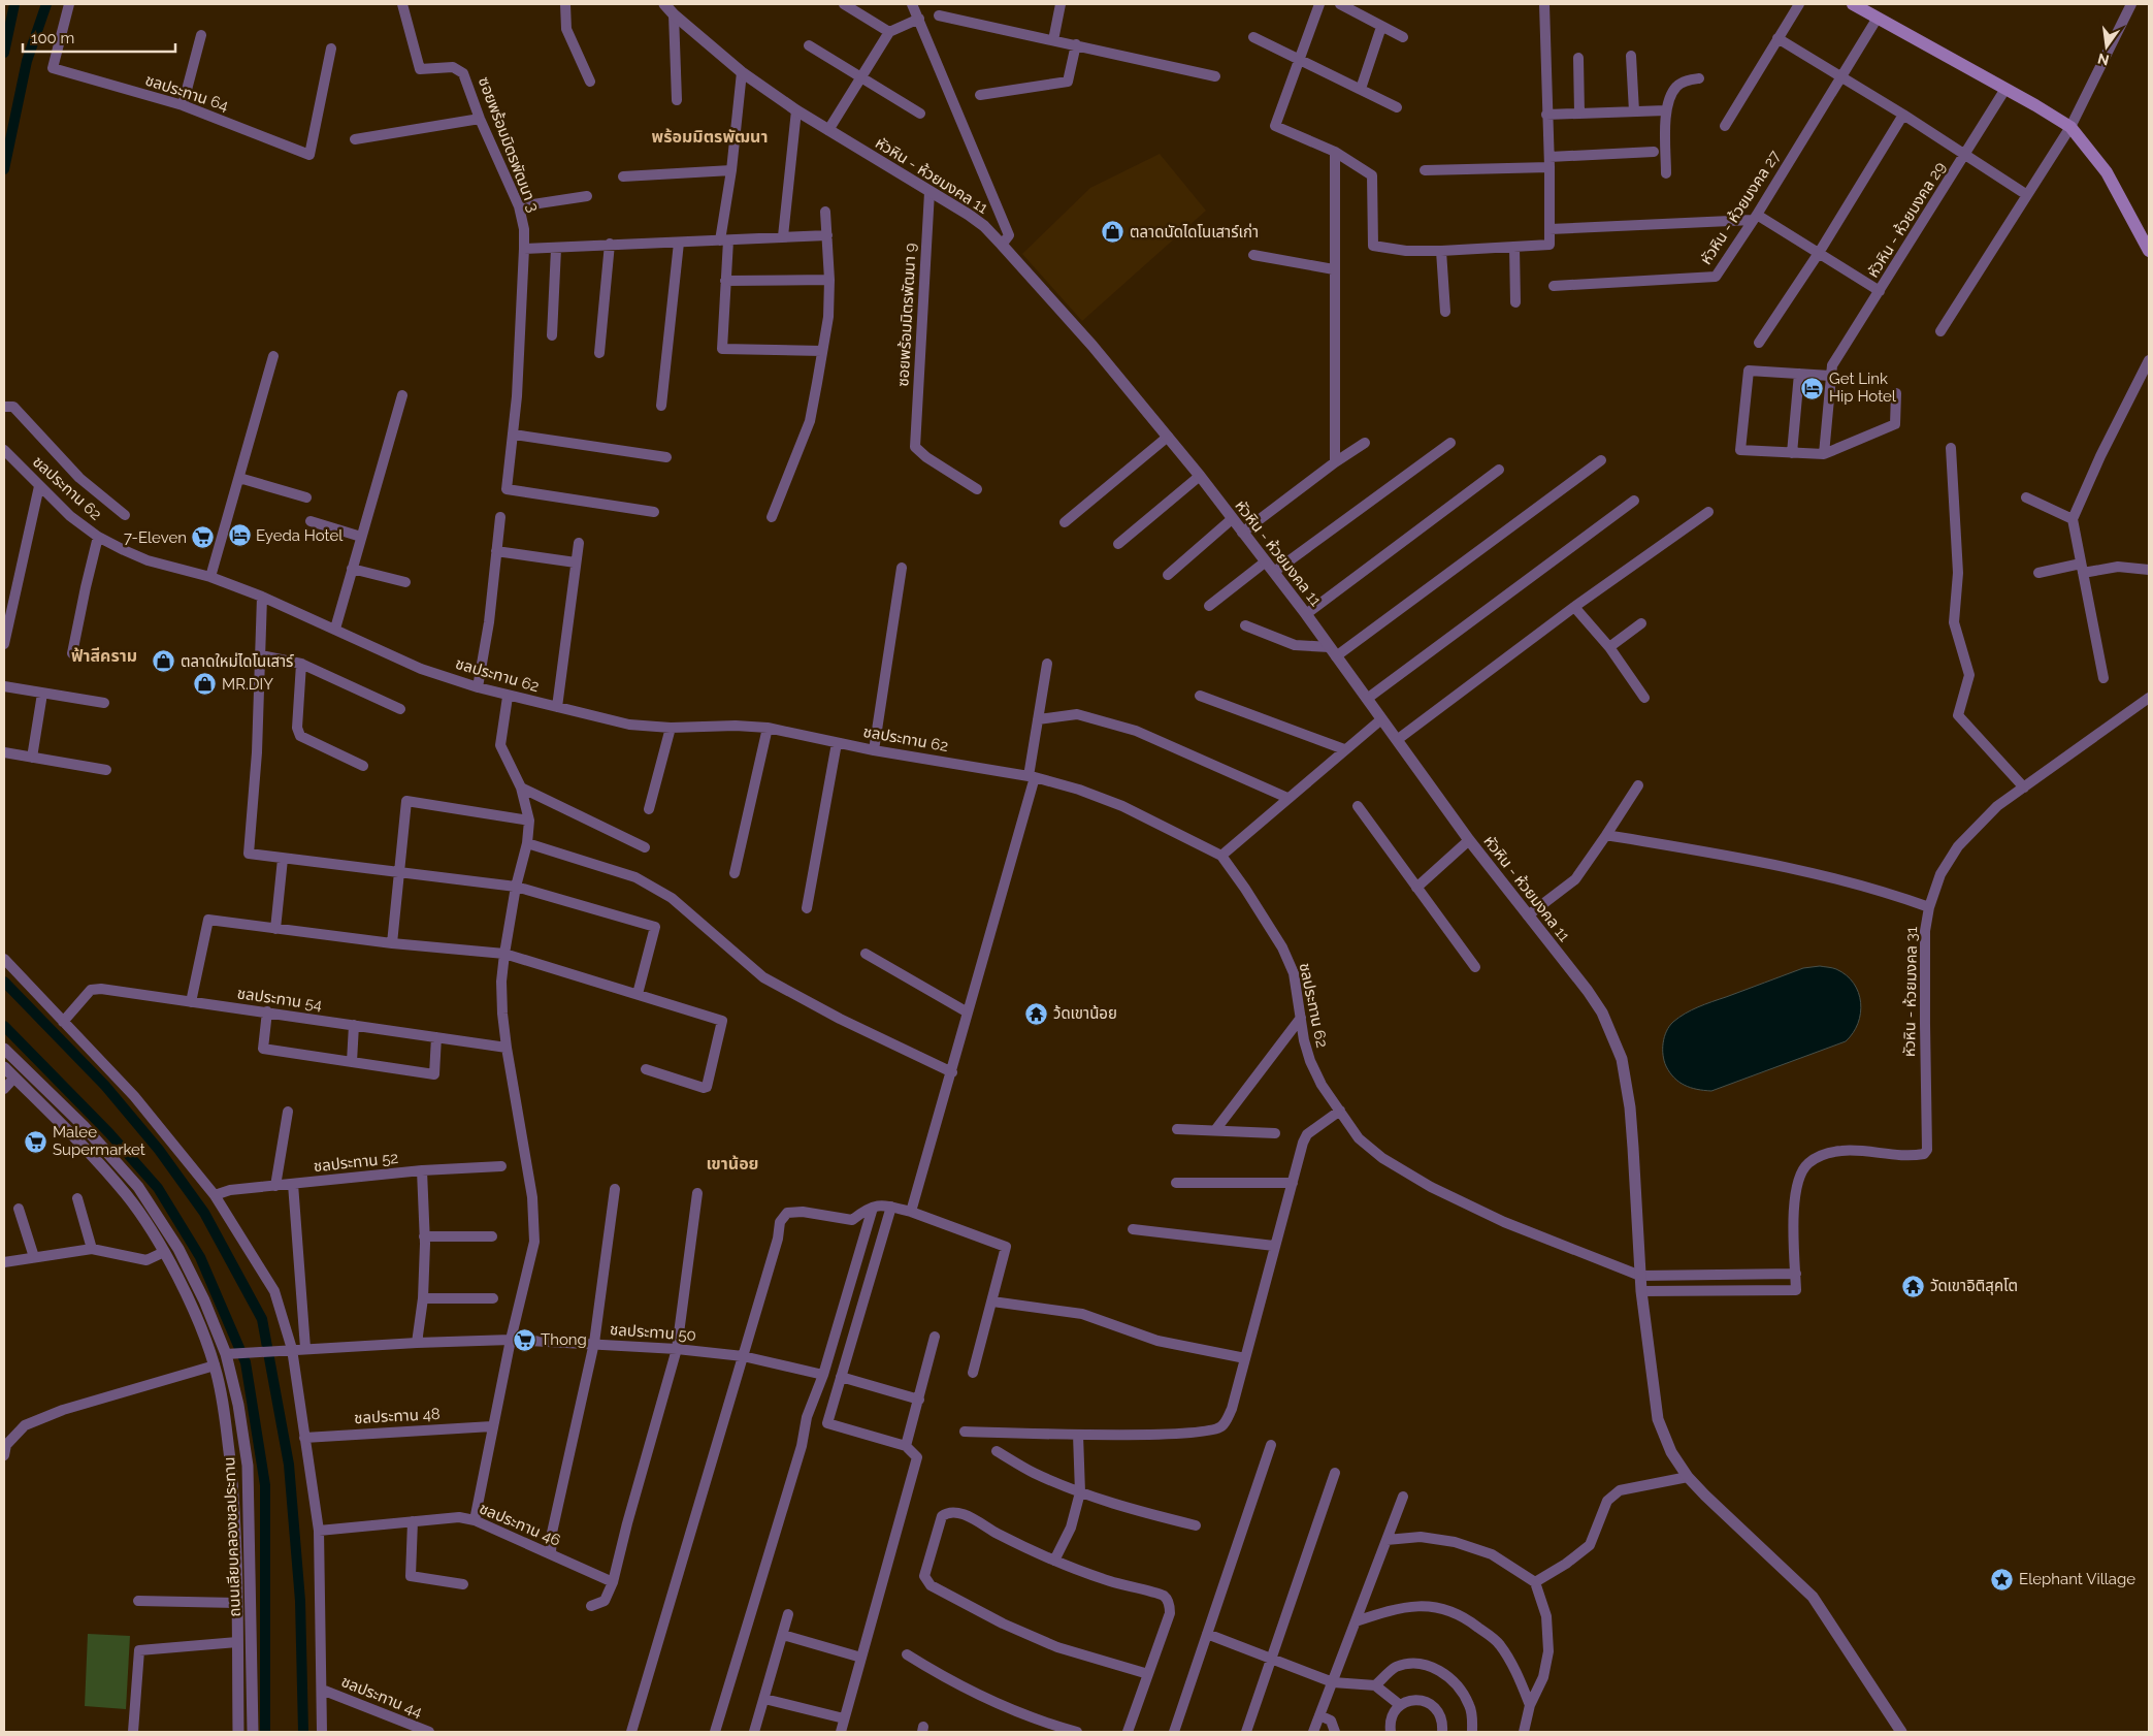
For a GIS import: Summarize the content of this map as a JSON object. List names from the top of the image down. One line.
{"streets":{"street":["ชลประทาน 64","ซอยพร้อมมิตรพัฒนา 3","หัวหิน - ห้วยมงคล 11","หัวหิน - ห้วยมงคล 27","หัวหิน - ห้วยมงคล 29","ซอยพร้อมมิตรพัฒนา 9","ชลประทาน 62","หัวหิน - ห้วยมงคล 31","ชลประทาน 54","ชลประทาน 52","ชลประทาน 50","ชลประทาน 48","ชลประทาน 46","ถนนเลียบคลองชลประทาน","ชลประทาน 44"]},"crossings":[["หัวหิน - ห้วยมงคล 11","ซอยพร้อมมิตรพัฒนา 9"],["หัวหิน - ห้วยมงคล 11","ชลประทาน 62"],["ชลประทาน 50","ถนนเลียบคลองชลประทาน"]],"districts":["พร้อมมิตรพัฒนา","ฟ้าสีคราม","เขาน้อย"],"places":{"shop":["ตลาดนัดไดโนเสาร์เก่า","ตลาดใหม่ไดโนเสาร์","MR.DIY"],"hotel":["Get Link Hip Hotel","Eyeda Hotel"],"supermarket":["7-Eleven","Malee Supermarket","Thong"],"temple":["ว้ดเขาน้อย","วัดเขาอิติสุคโต"],"place":["Elephant Village"]},"scale_bar":"100 m","north":"bottom"}
